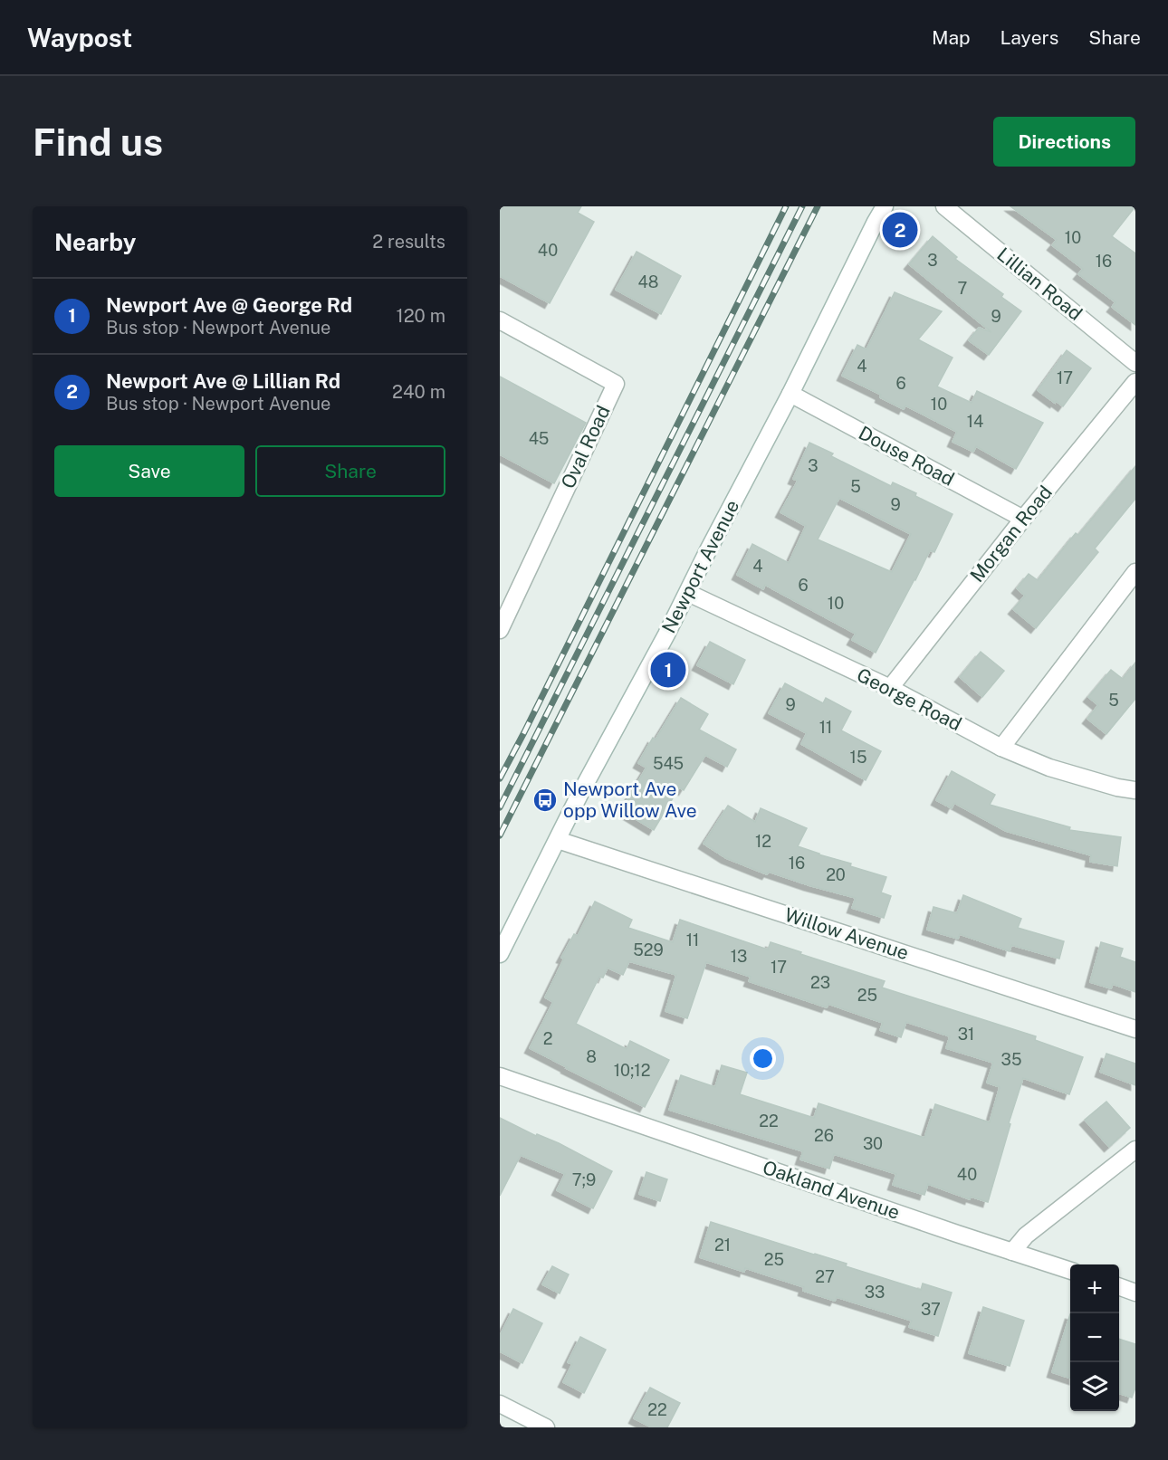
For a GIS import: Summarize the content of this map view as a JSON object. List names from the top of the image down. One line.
{"streets":{"street":["Lillian Road","Oval Road","Douse Road","Morgan Road","Newport Avenue","George Road","Willow Avenue","Oakland Avenue"]},"crossings":[["Douse Road","Morgan Road"],["Douse Road","Newport Avenue"],["Morgan Road","George Road"],["Newport Avenue","George Road"],["Newport Avenue","Willow Avenue"]],"places":{"bus stop":["Newport Ave opp Willow Ave"]},"house_numbers":["10","40","3","16","48","7","9","4","17","6","10","14","45","3","5","9","4","6","10","5","9","11","15","545","12","16","20","11","529","13","17","23","25","31","2","8","35","10;12","22","26","30","40","7;9","21","25","27","33","37","22"],"page":{"header":"Waypost","nav":["Map","Layers","Share"],"buttons":["Directions",["Save","Share"]],"title":"Find us","heading":["Nearby","2 results"],"pins":["2","1"],"list":[{"mark":"1","name":"Newport Ave @ George Rd","note":"Bus stop · Newport Avenue","value":"120 m"},{"mark":"2","name":"Newport Ave @ Lillian Rd","note":"Bus stop · Newport Avenue","value":"240 m"}],"map_buttons":["+","−"]}}
